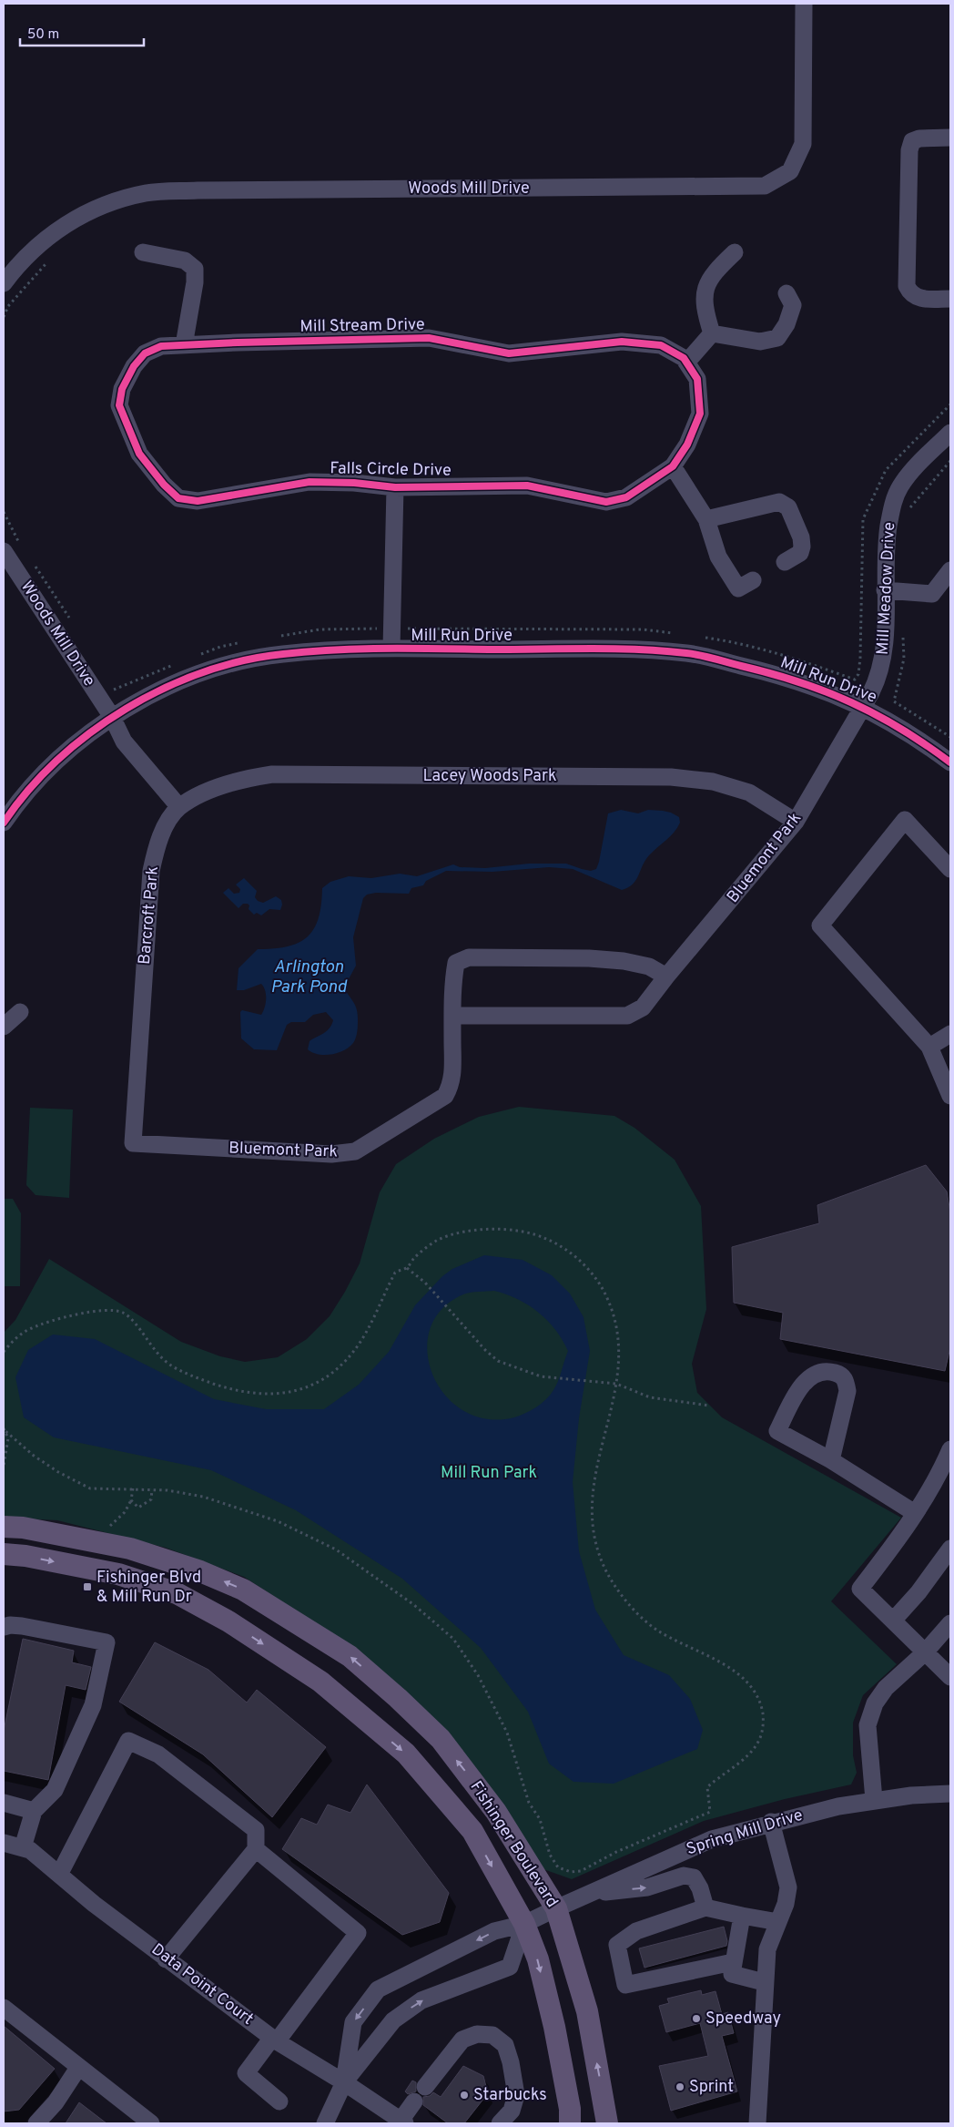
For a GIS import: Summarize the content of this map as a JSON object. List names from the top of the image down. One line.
{"streets":{"main road":["Fishinger Boulevard"],"street":["Woods Mill Drive","Mill Stream Drive","Falls Circle Drive","Mill Meadow Drive","Mill Run Drive","Lacey Woods Park","Bluemont Park","Barcroft Park","Spring Mill Drive","Data Point Court"]},"crossings":[["Woods Mill Drive","Mill Run Drive"],["Mill Stream Drive","Falls Circle Drive"],["Falls Circle Drive","Mill Run Drive"],["Mill Meadow Drive","Mill Run Drive"],["Mill Meadow Drive","Bluemont Park"],["Mill Run Drive","Bluemont Park"],["Lacey Woods Park","Bluemont Park"],["Lacey Woods Park","Barcroft Park"],["Bluemont Park","Barcroft Park"],["Spring Mill Drive","Fishinger Boulevard"],["Spring Mill Drive","Data Point Court"]],"water":["Arlington Park Pond"],"parks":["Mill Run Park"],"places":{"transit":["Fishinger Blvd & Mill Run Dr"],"other":["Speedway","Sprint","Starbucks"]},"scale_bar":"50 m"}
